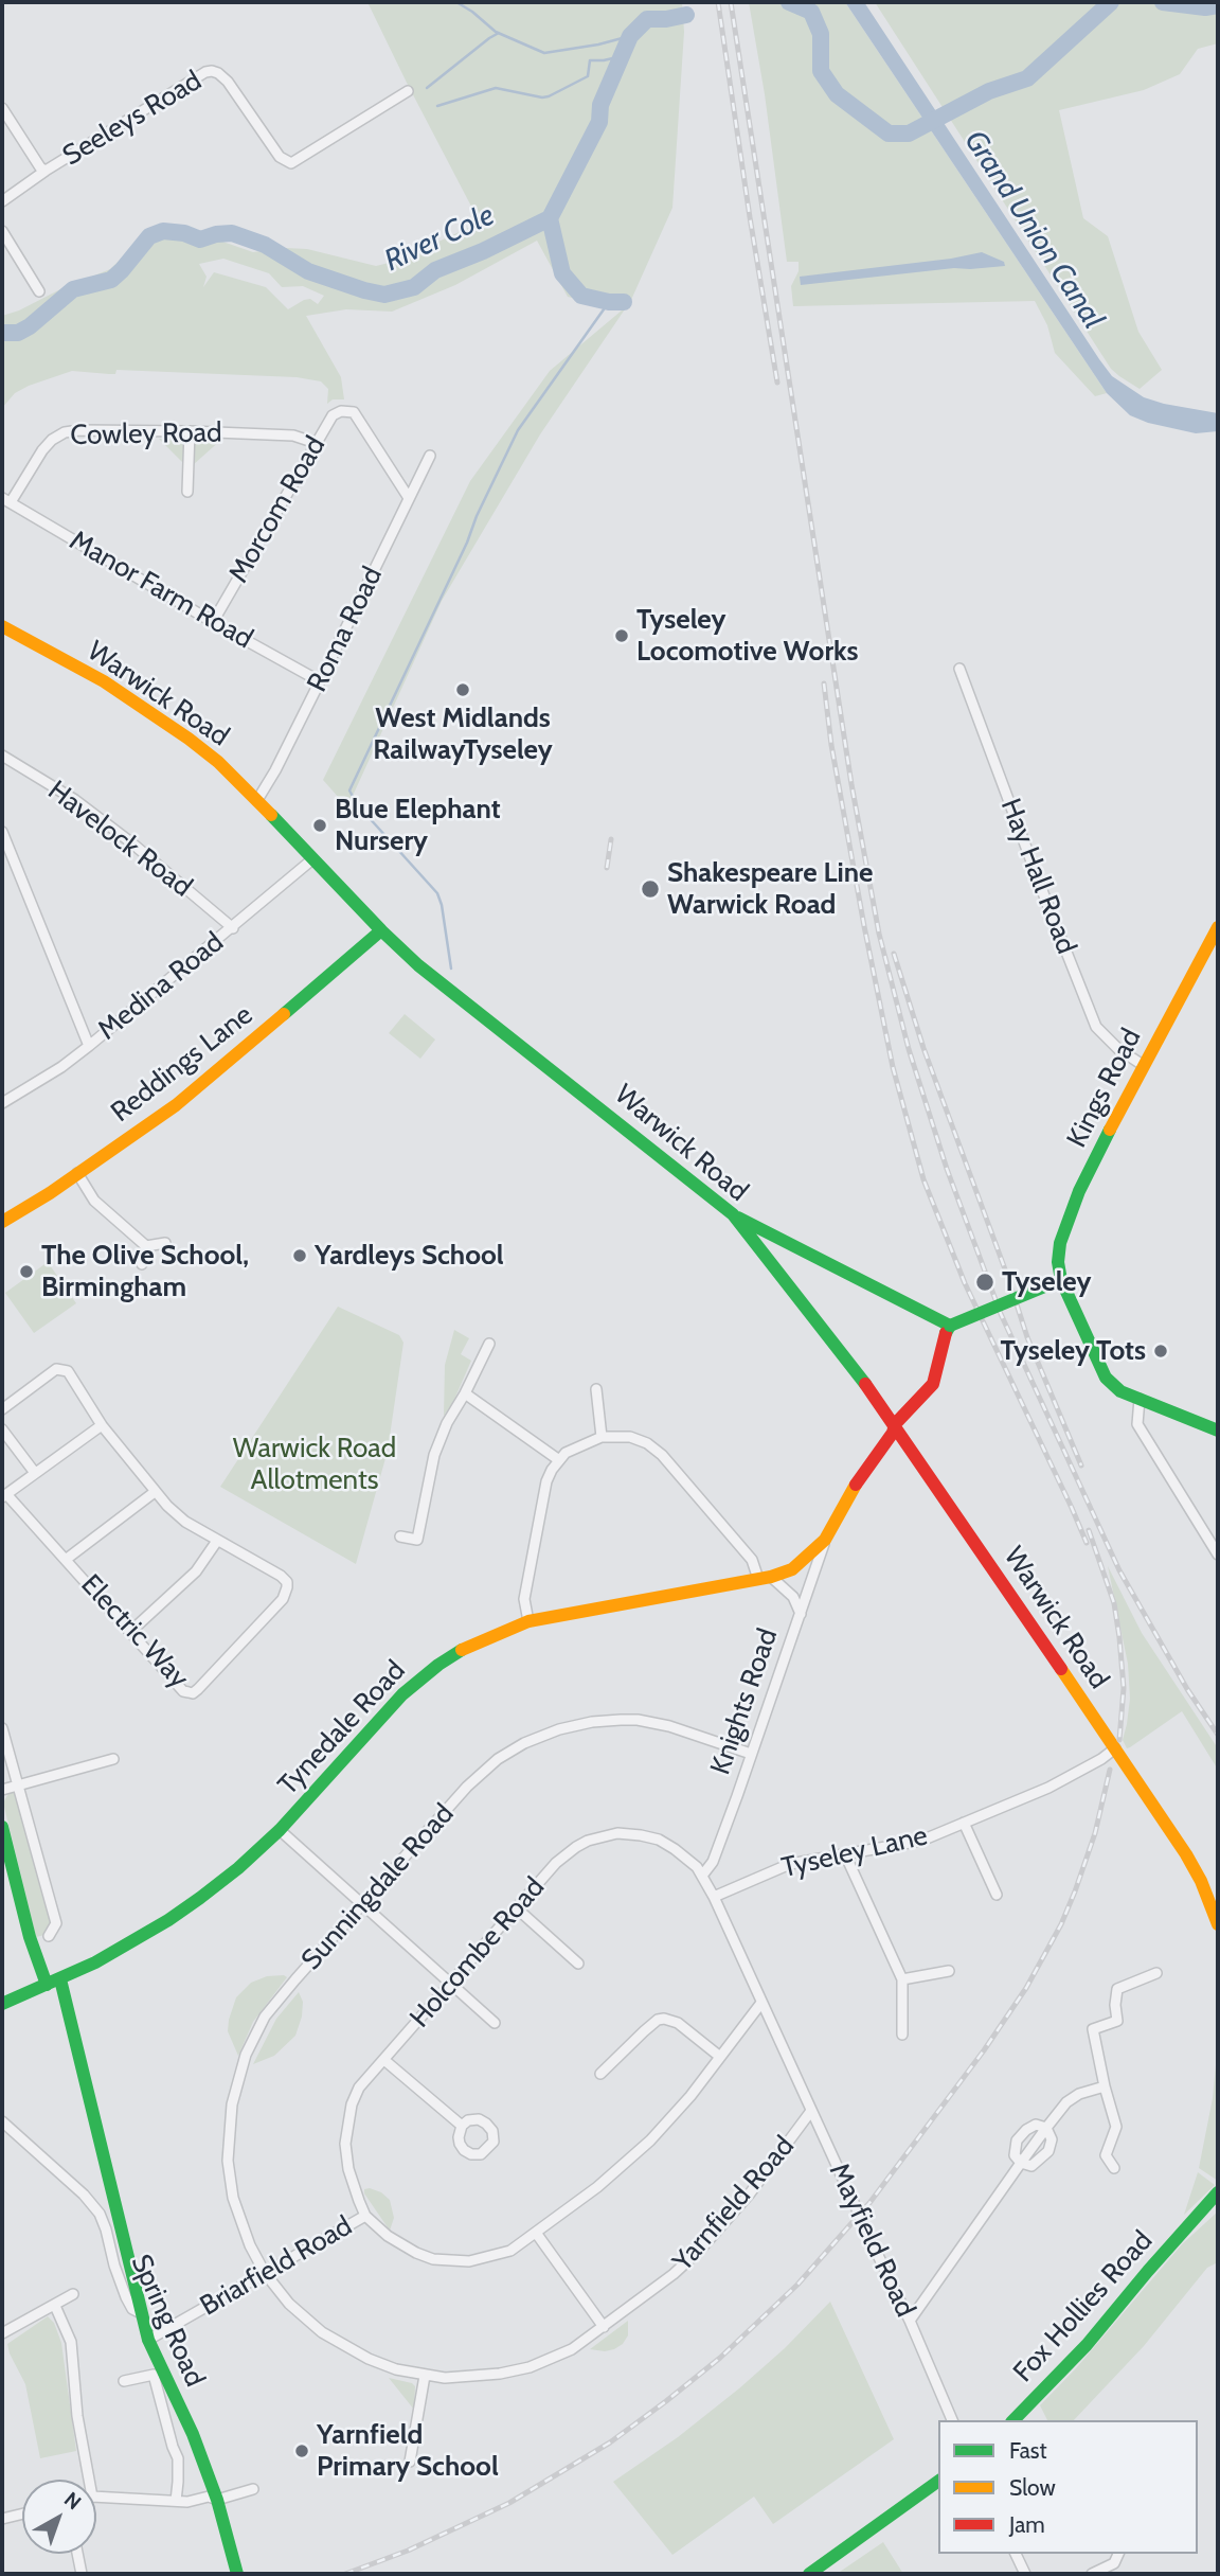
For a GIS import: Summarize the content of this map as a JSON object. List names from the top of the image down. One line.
{"streets":{"main road":["Warwick Road","Reddings Lane","Kings Road","Knights Road","Tynedale Road","Fox Hollies Road","Spring Road"],"street":["Seeleys Road","Cowley Road","Morcom Road","Manor Farm Road","Roma Road","Havelock Road","Hay Hall Road","Medina Road","Electric Way","Tyseley Lane","Sunningdale Road","Holcombe Road","Yarnfield Road","Mayfield Road","Briarfield Road"]},"crossings":[["Cowley Road","Morcom Road"],["Cowley Road","Manor Farm Road"],["Morcom Road","Manor Farm Road"],["Morcom Road","Roma Road"],["Manor Farm Road","Roma Road"],["Roma Road","Warwick Road"],["Warwick Road","Medina Road"],["Warwick Road","Reddings Lane"],["Warwick Road","Knights Road"],["Warwick Road","Tyseley Lane"],["Havelock Road","Medina Road"],["Hay Hall Road","Kings Road"],["Knights Road","Tynedale Road"],["Knights Road","Sunningdale Road"],["Knights Road","Holcombe Road"],["Tyseley Lane","Holcombe Road"],["Tyseley Lane","Mayfield Road"],["Sunningdale Road","Yarnfield Road"],["Sunningdale Road","Briarfield Road"],["Holcombe Road","Mayfield Road"],["Holcombe Road","Briarfield Road"],["Yarnfield Road","Mayfield Road"],["Yarnfield Road","Briarfield Road"],["Briarfield Road","Spring Road"]],"water":["Grand Union Canal","River Cole"],"parks":["Warwick Road Allotments"],"places":["Tyseley Locomotive Works","West Midlands RailwayTyseley","Blue Elephant Nursery","Shakespeare Line Warwick Road","Yardleys School","The Olive School, Birmingham","Tyseley","Tyseley Tots","Yarnfield Primary School"],"legend":["Fast","Slow","Jam"],"north":"top right"}
